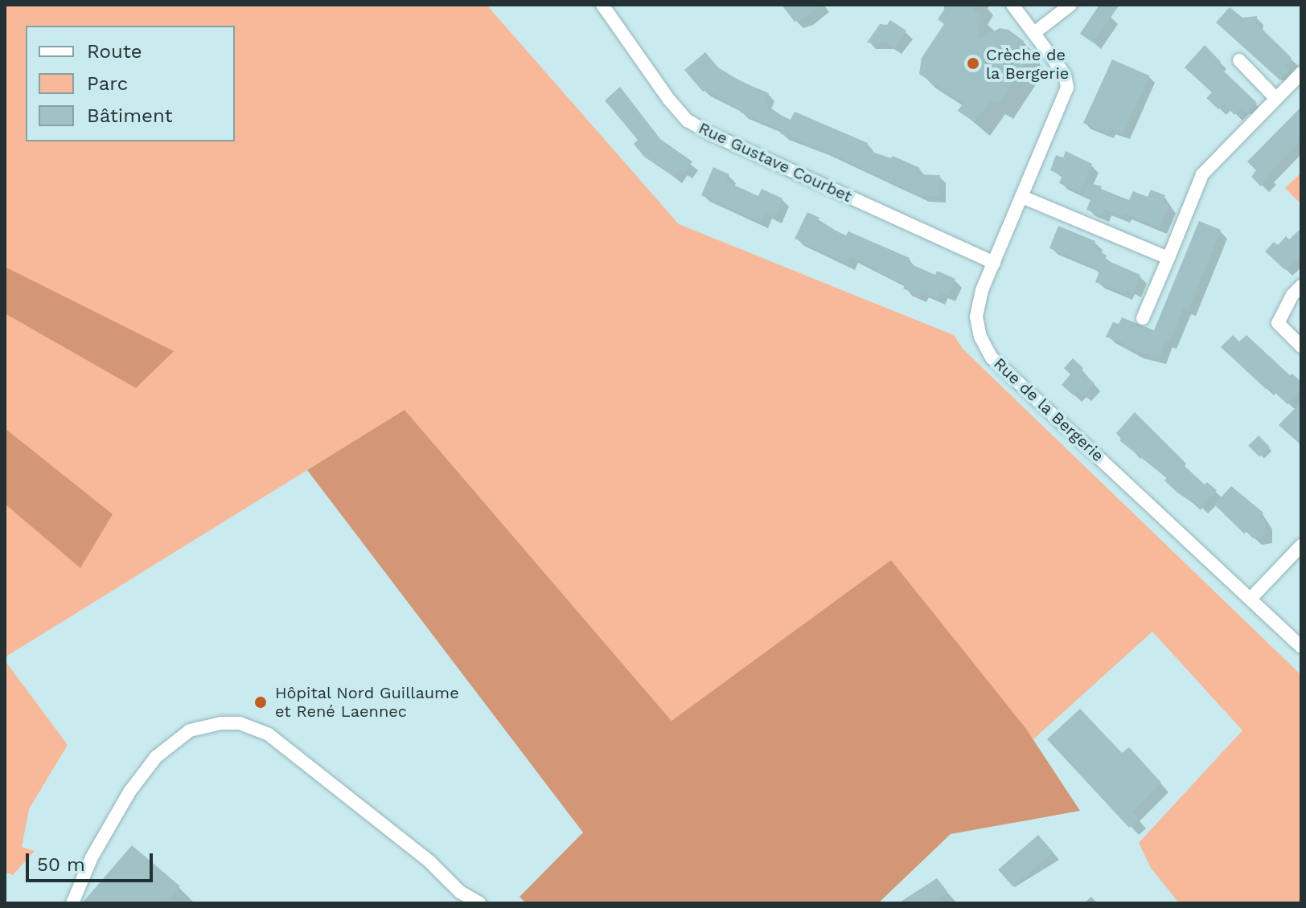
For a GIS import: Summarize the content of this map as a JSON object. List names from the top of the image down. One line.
{"streets":{"street":["Rue Gustave Courbet","Rue de la Bergerie"]},"crossings":[["Rue Gustave Courbet","Rue de la Bergerie"]],"places":["Crèche de la Bergerie","Hôpital Nord Guillaume et René Laennec"],"legend":["Route","Parc","Bâtiment"],"scale_bar":"50 m"}
